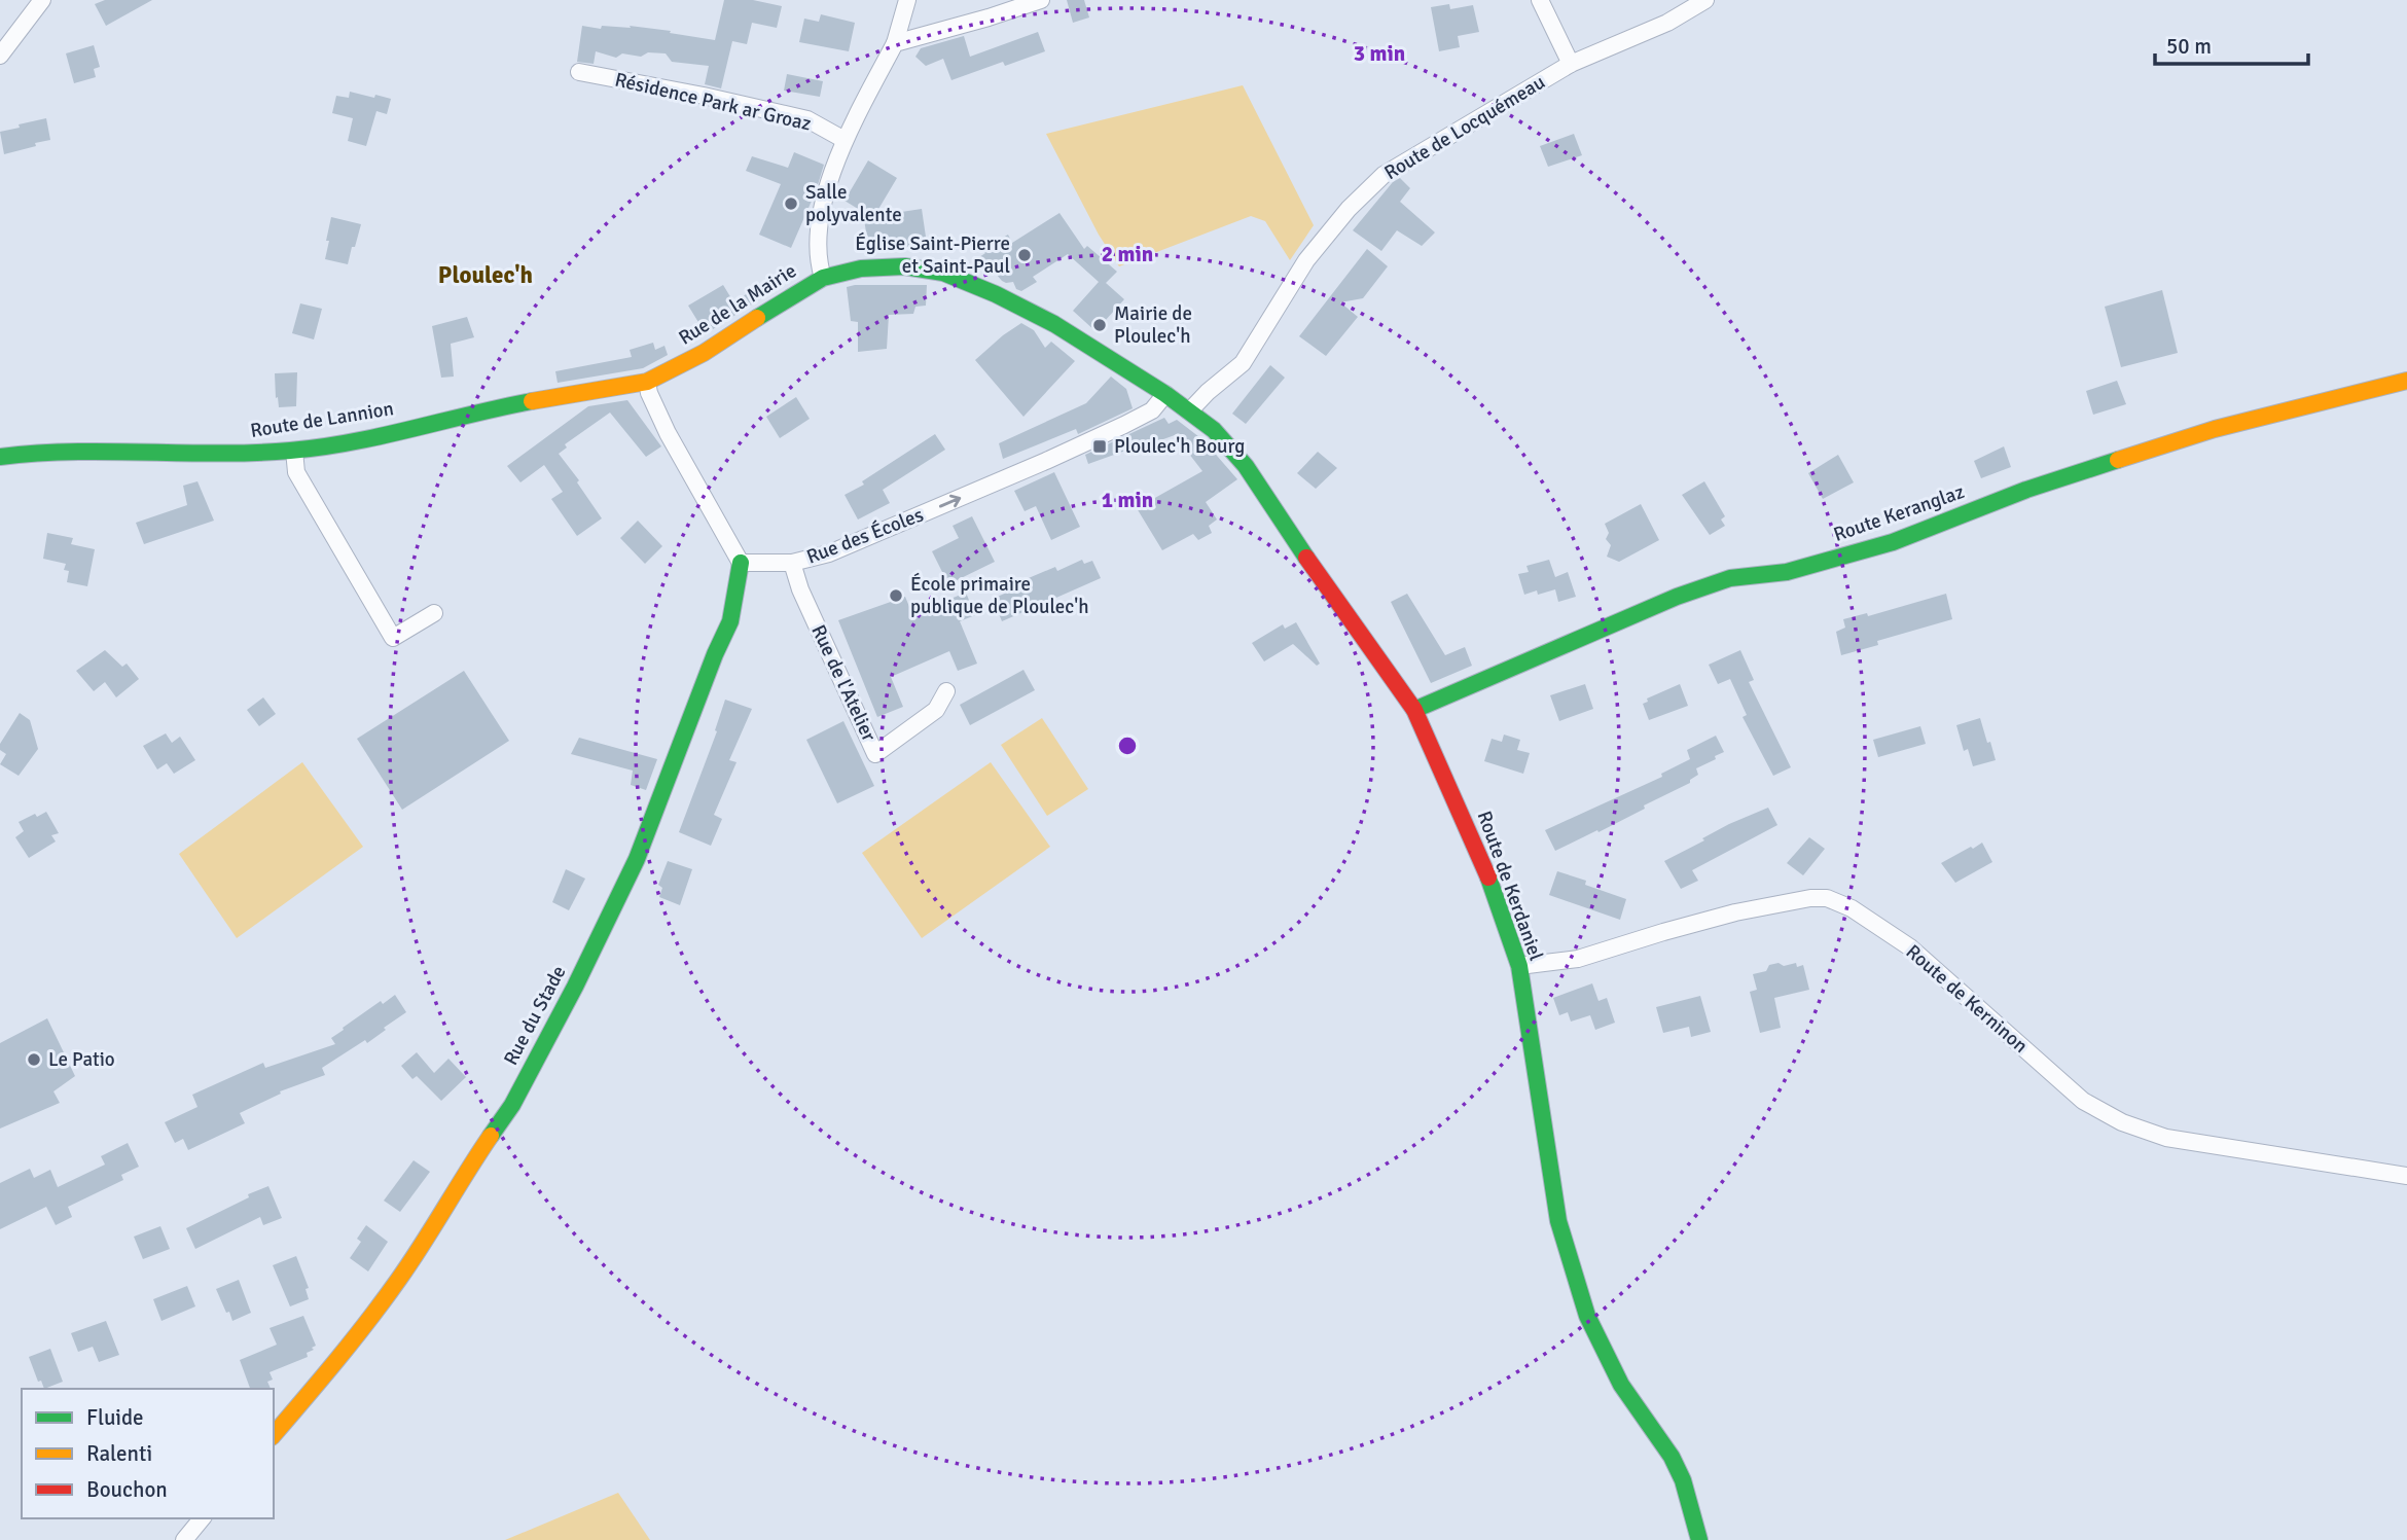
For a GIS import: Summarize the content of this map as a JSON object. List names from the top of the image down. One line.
{"streets":{"street":["Résidence Park ar Groaz","Route de Locquémeau","Rue de la Mairie","Route de Lannion","Route Keranglaz","Rue des Écoles","Rue de l'Atelier","Route de Kerdaniel","Route de Kerninon","Rue du Stade"]},"crossings":[["Route de Locquémeau","Route de Kerdaniel"],["Rue de la Mairie","Route de Lannion"],["Rue de la Mairie","Rue des Écoles"],["Rue de la Mairie","Route de Kerdaniel"],["Route Keranglaz","Route de Kerdaniel"],["Rue des Écoles","Rue de l'Atelier"],["Rue des Écoles","Route de Kerdaniel"],["Rue des Écoles","Rue du Stade"],["Route de Kerdaniel","Route de Kerninon"]],"one_way":["Rue des Écoles"],"districts":["Ploulec'h"],"places":{"other":["Salle polyvalente","Église Saint-Pierre et Saint-Paul","Mairie de Ploulec'h","École primaire publique de Ploulec'h","Le Patio"],"transit":["Ploulec'h Bourg"]},"legend":["Fluide","Ralenti","Bouchon"],"scale_bar":"50 m","rings":["3 min","2 min","1 min"]}
